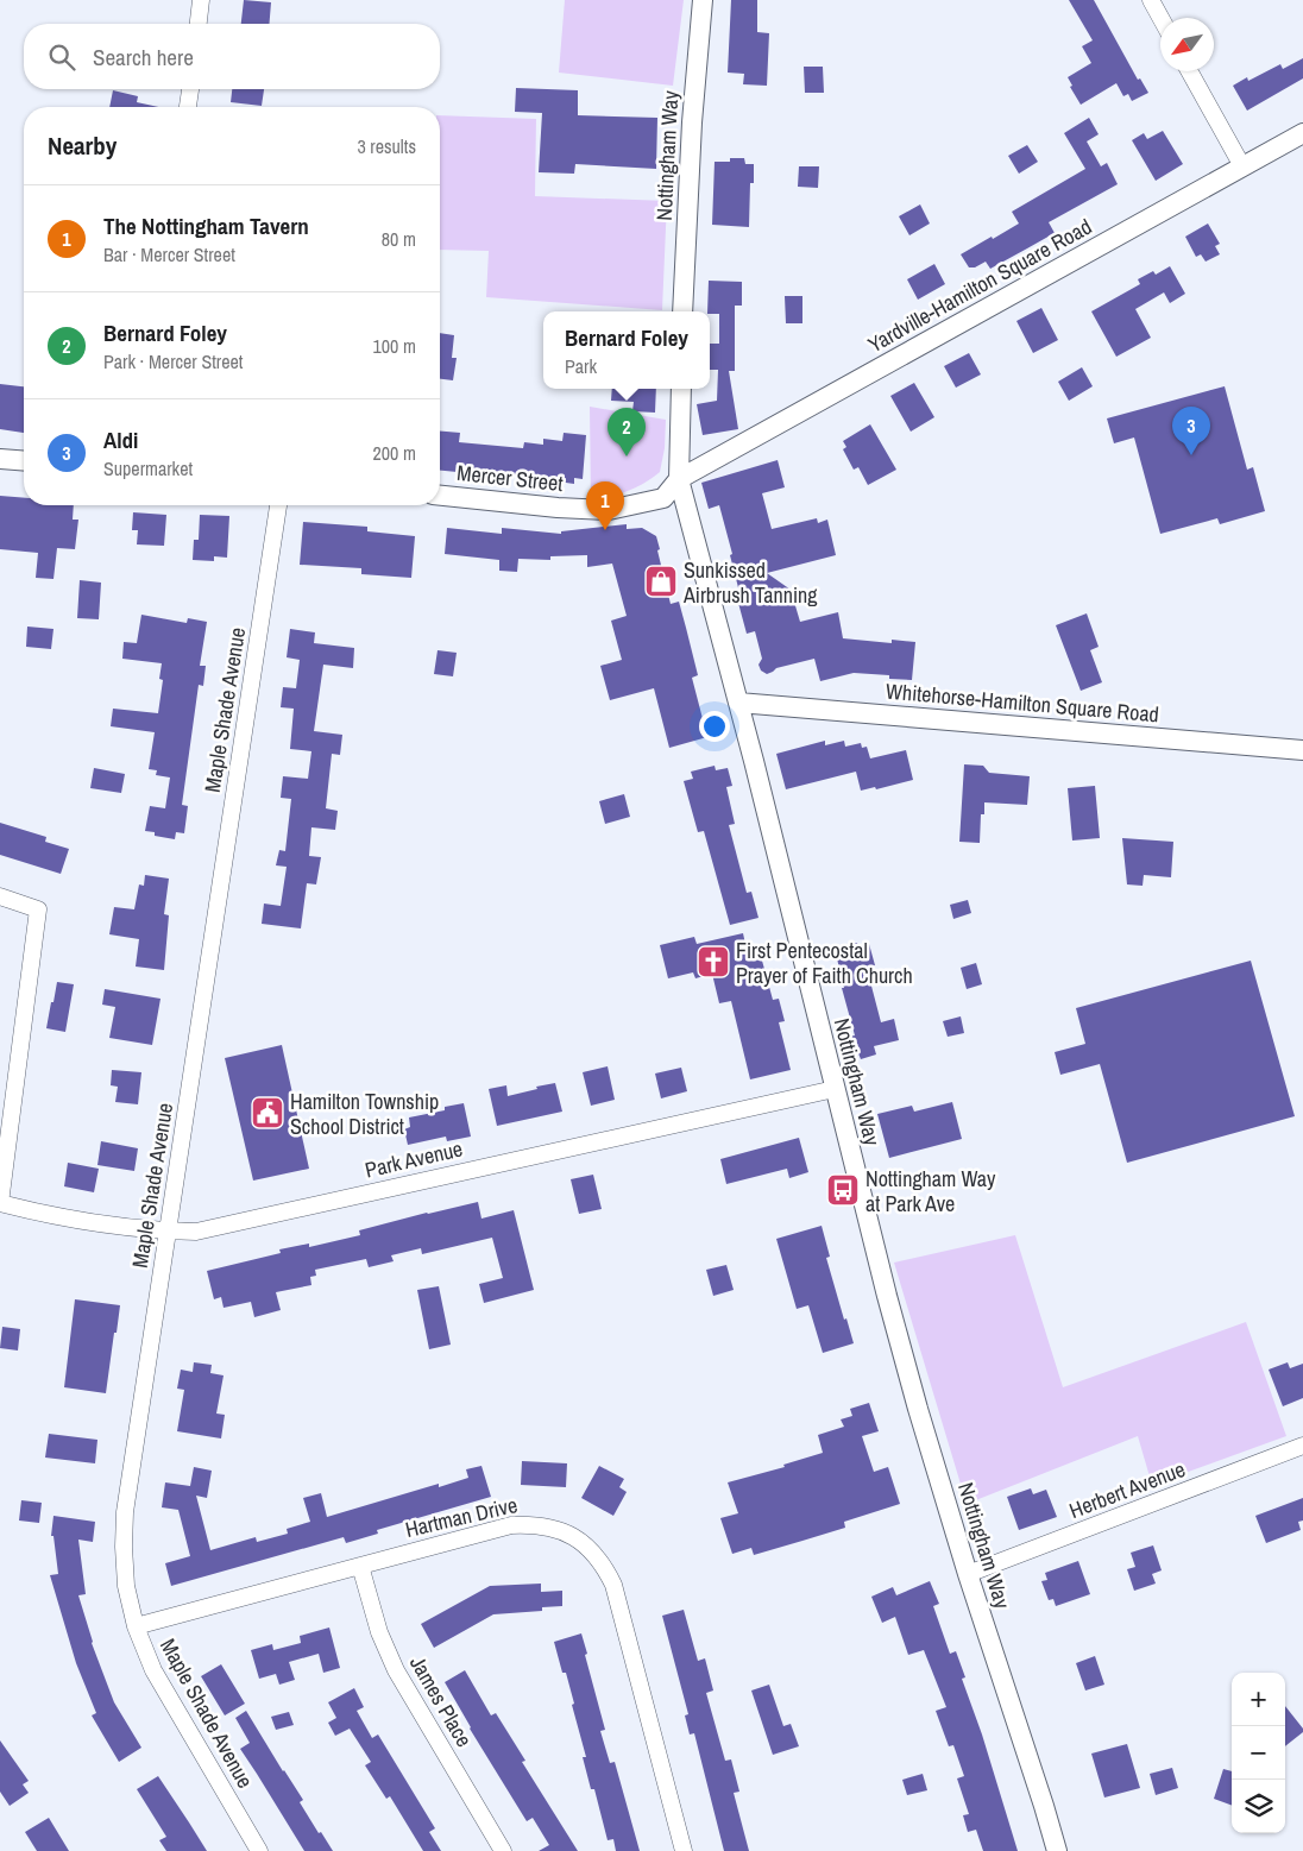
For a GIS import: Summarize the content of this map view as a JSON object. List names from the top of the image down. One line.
{"streets":{"street":["Nottingham Way","Yardville-Hamilton Square Road","Mercer Street","Whitehorse-Hamilton Square Road","Maple Shade Avenue","Park Avenue","Herbert Avenue","Hartman Drive","James Place"]},"crossings":[["Nottingham Way","Yardville-Hamilton Square Road"],["Nottingham Way","Mercer Street"],["Nottingham Way","Whitehorse-Hamilton Square Road"],["Nottingham Way","Park Avenue"],["Nottingham Way","Herbert Avenue"],["Yardville-Hamilton Square Road","Mercer Street"],["Maple Shade Avenue","Park Avenue"],["Maple Shade Avenue","Hartman Drive"],["Hartman Drive","James Place"]],"places":{"shop":["Sunkissed Airbrush Tanning"],"church":["First Pentecostal Prayer of Faith Church"],"public building":["Hamilton Township School District"],"bus stop":["Nottingham Way at Park Ave"]},"north":"bottom left","page":{"search":"Search here","heading":["Nearby","3 results"],"list":[{"mark":"1","name":"The Nottingham Tavern","note":"Bar · Mercer Street","value":"80 m"},{"mark":"2","name":"Bernard Foley","note":"Park · Mercer Street","value":"100 m"},{"mark":"3","name":"Aldi","note":"Supermarket","value":"200 m"}],"popup":["Bernard Foley","Park"],"pins":["3","2","1"],"map_buttons":["+","−"]}}
